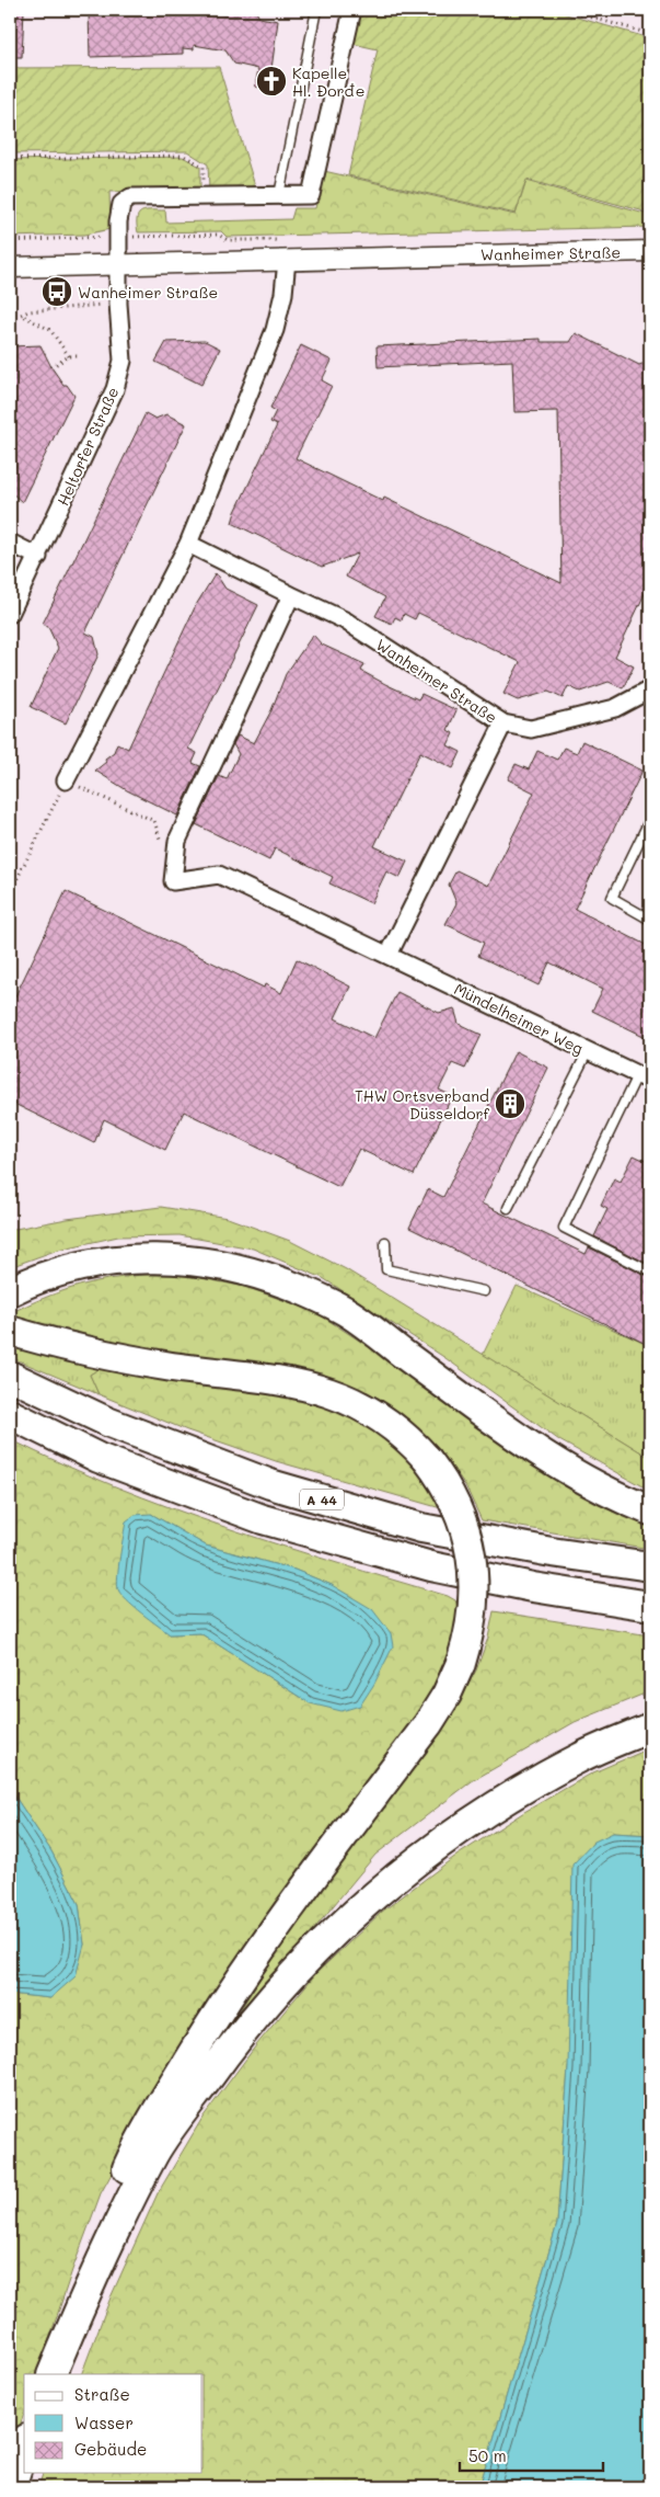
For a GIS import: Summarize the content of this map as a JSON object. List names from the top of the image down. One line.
{"streets":{"highway":["A 44"],"street":["Wanheimer Straße","Heltorfer Straße","Mündelheimer Weg"]},"crossings":[["Wanheimer Straße","Heltorfer Straße"],["Wanheimer Straße","Mündelheimer Weg"]],"places":{"church":["Kapelle Hl. Đorđe"],"bus stop":["Wanheimer Straße"],"building":["THW Ortsverband Düsseldorf"]},"legend":["Straße","Wasser","Gebäude"],"scale_bar":"50 m"}
